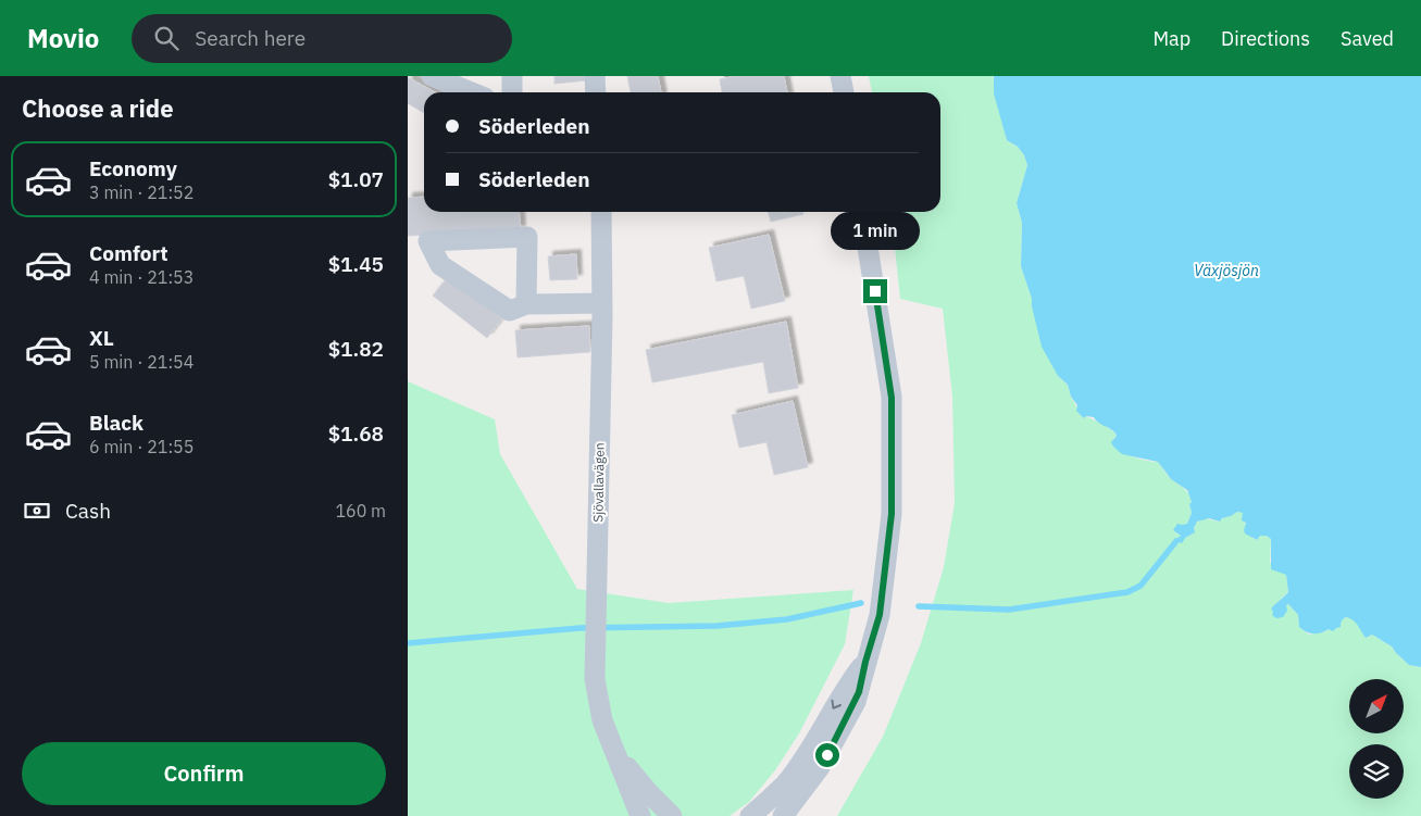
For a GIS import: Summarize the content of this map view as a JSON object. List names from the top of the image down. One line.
{"streets":{"street":["Sjövallavägen"]},"water":["Växjösjön"],"north":"top right","page":{"header":"Movio","search":"Search here","nav":["Map","Directions","Saved"],"heading":"Choose a ride","banner":["Söderleden","Söderleden"],"list":[{"name":"Economy","note":"3 min · 21:52","value":"$1.07"},{"name":"Comfort","note":"4 min · 21:53","value":"$1.45"},{"name":"XL","note":"5 min · 21:54","value":"$1.82"},{"name":"Black","note":"6 min · 21:55","value":"$1.68"}],"bubble":"1 min","pay":["Cash","160 m"],"buttons":"Confirm"}}
